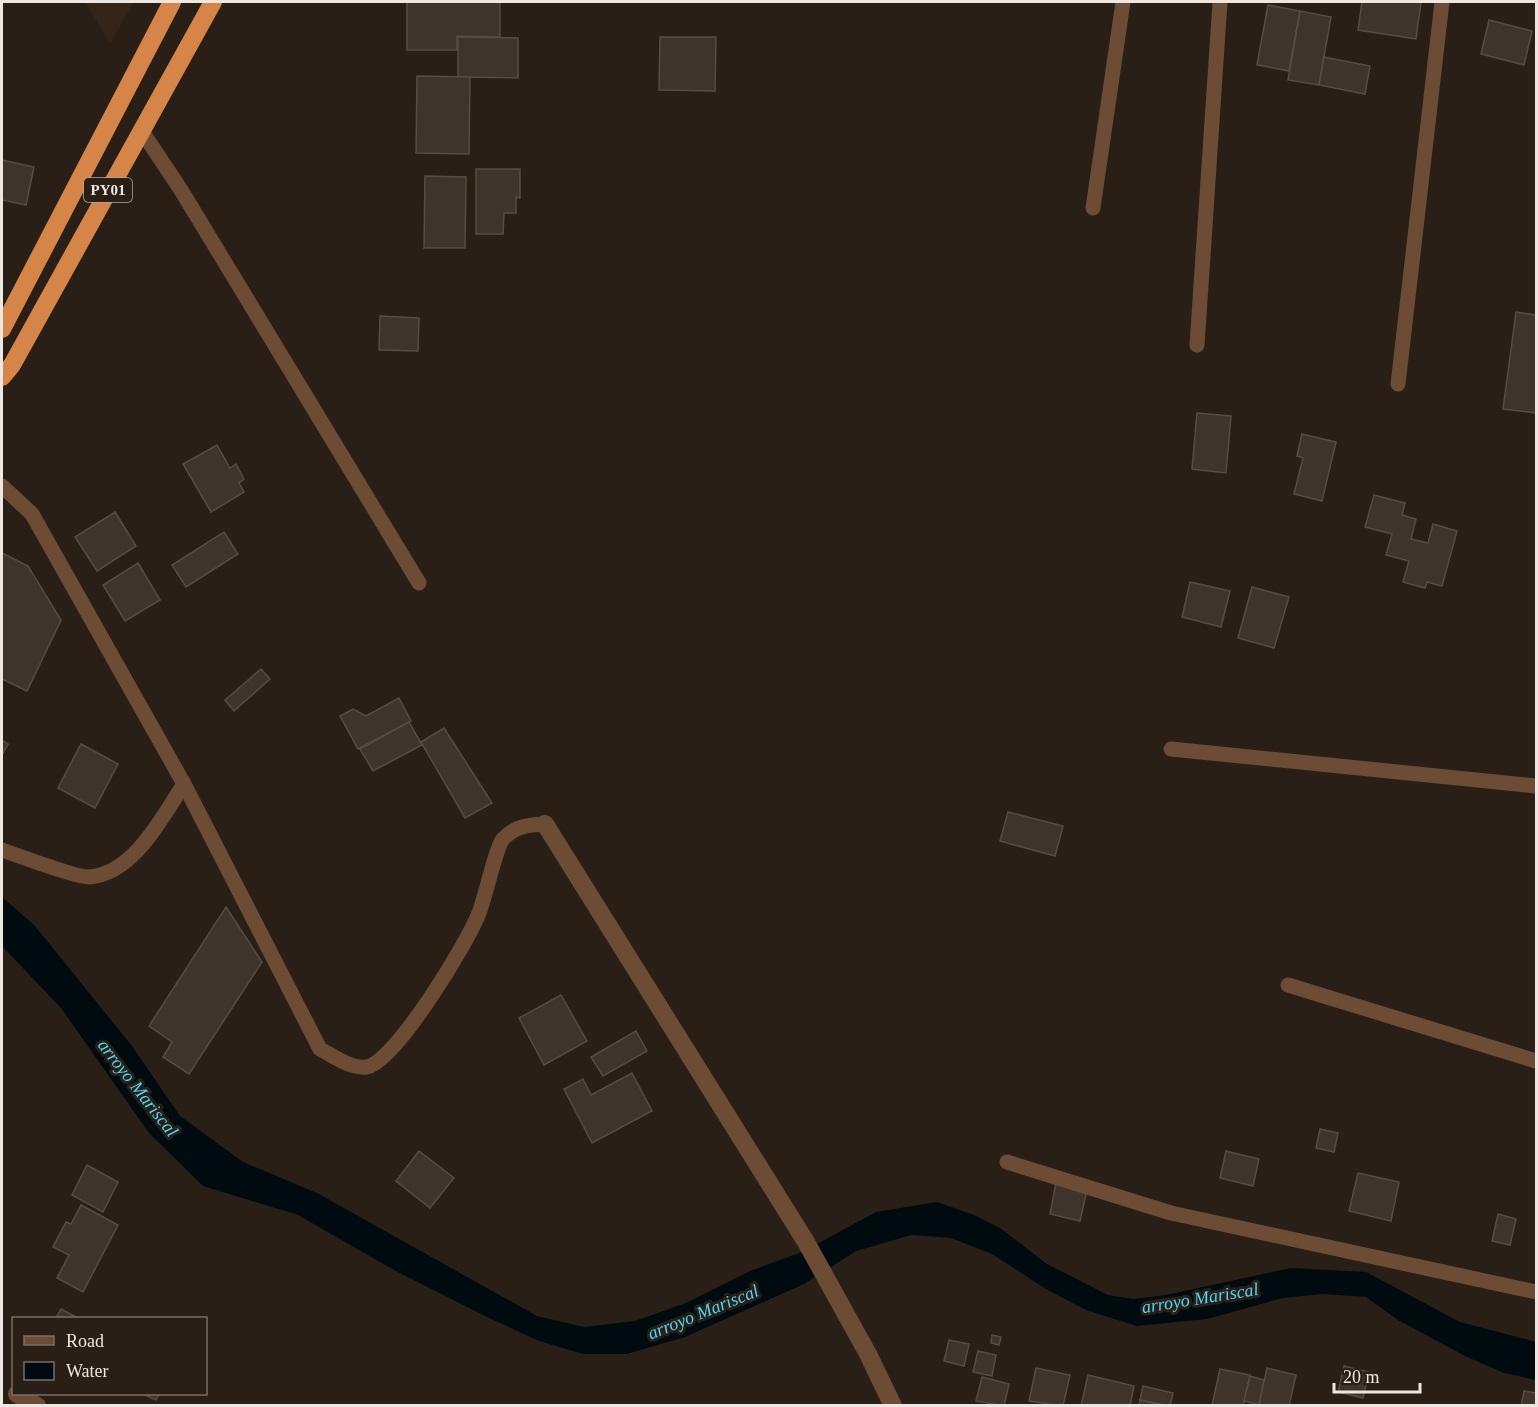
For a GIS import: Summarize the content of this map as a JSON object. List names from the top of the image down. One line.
{"streets":{"highway":["PY01"]},"water":["arroyo Mariscal"],"legend":["Road","Water"],"scale_bar":"20 m"}
